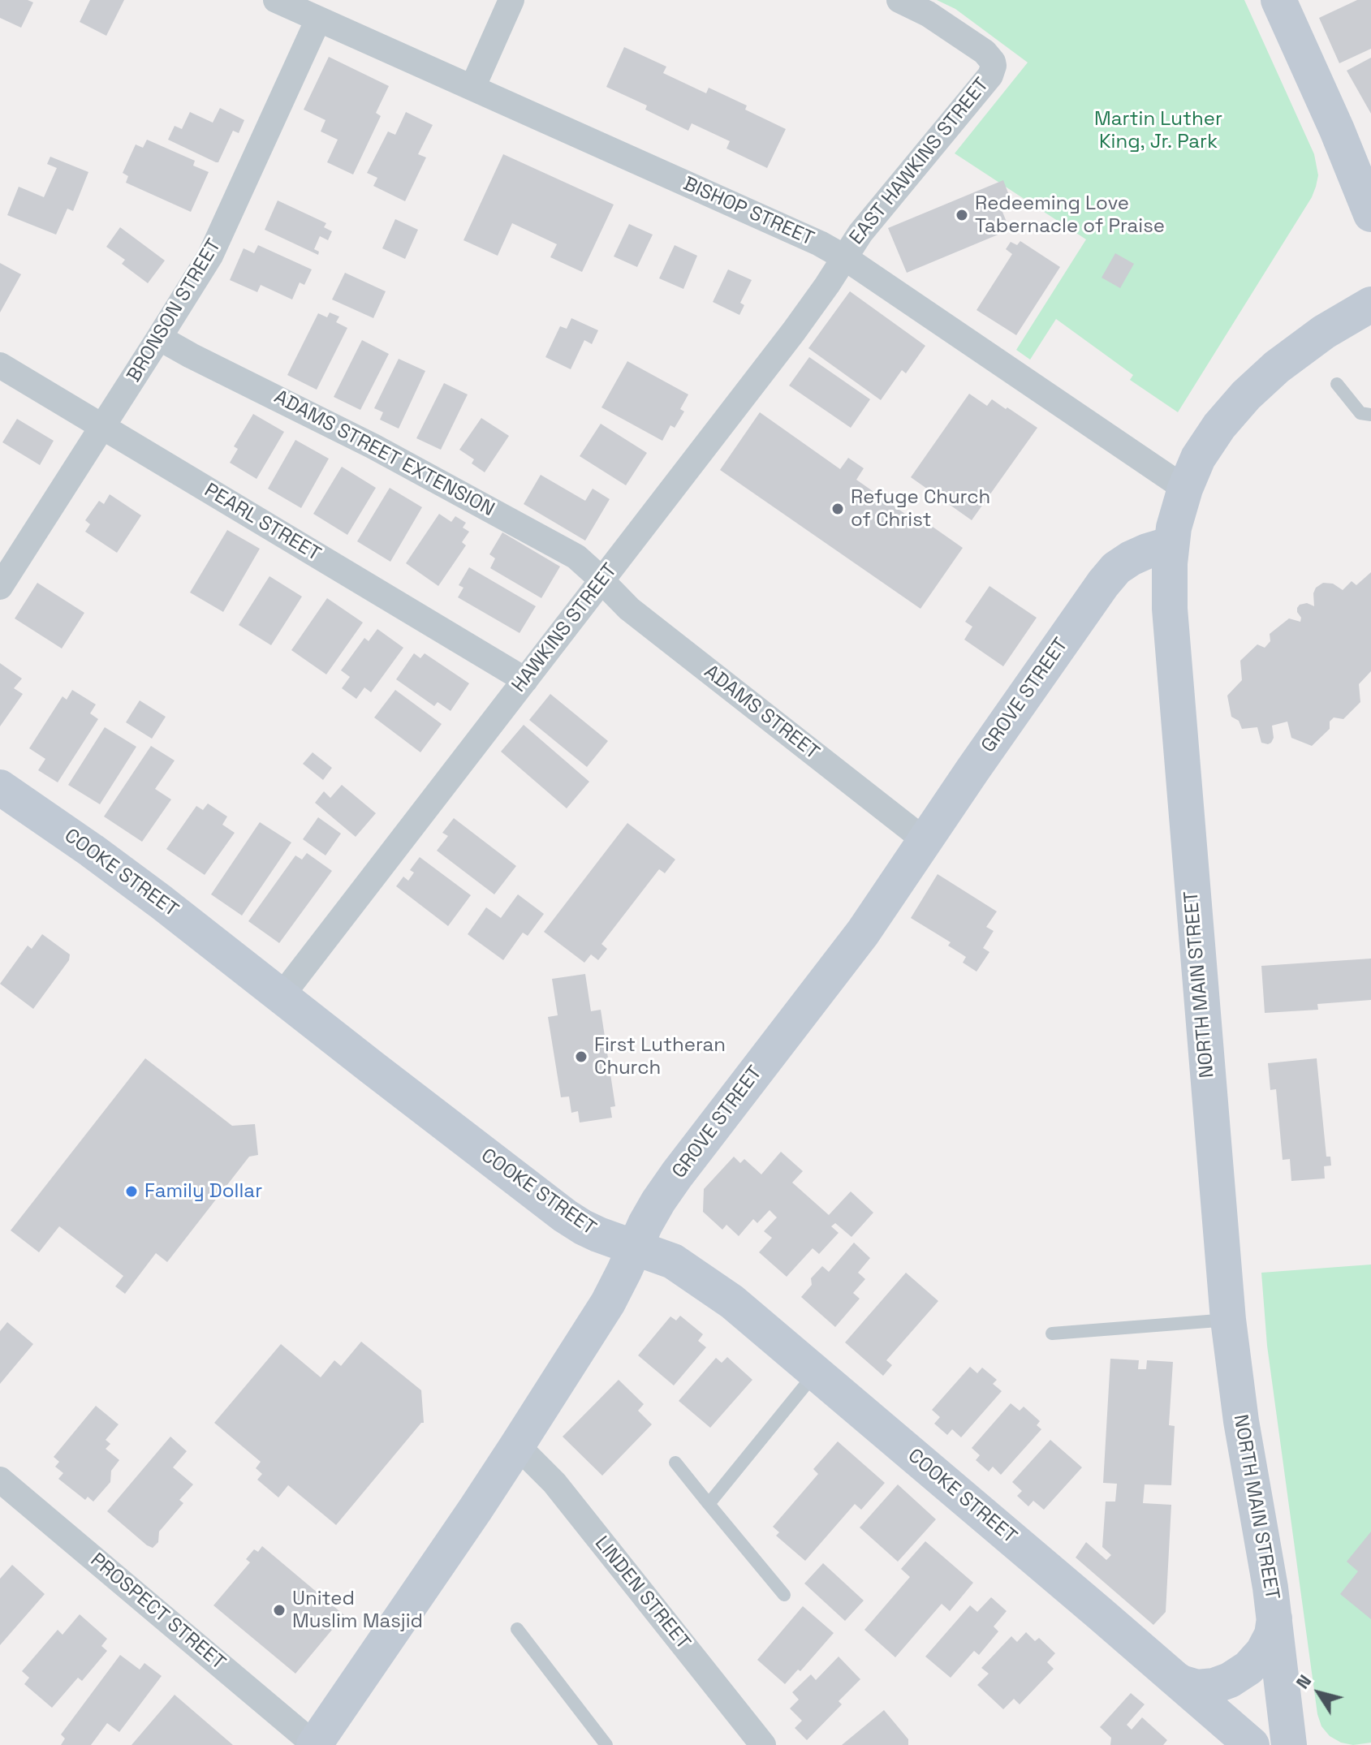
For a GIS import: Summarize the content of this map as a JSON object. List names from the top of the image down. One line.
{"streets":{"main road":["GROVE STREET","COOKE STREET","NORTH MAIN STREET"],"street":["EAST HAWKINS STREET","BISHOP STREET","BRONSON STREET","ADAMS STREET EXTENSION","PEARL STREET","HAWKINS STREET","ADAMS STREET","LINDEN STREET","PROSPECT STREET"]},"crossings":[["EAST HAWKINS STREET","BISHOP STREET"],["EAST HAWKINS STREET","HAWKINS STREET"],["BISHOP STREET","BRONSON STREET"],["BISHOP STREET","HAWKINS STREET"],["BISHOP STREET","NORTH MAIN STREET"],["BRONSON STREET","ADAMS STREET EXTENSION"],["BRONSON STREET","PEARL STREET"],["ADAMS STREET EXTENSION","HAWKINS STREET"],["ADAMS STREET EXTENSION","ADAMS STREET"],["PEARL STREET","HAWKINS STREET"],["HAWKINS STREET","ADAMS STREET"],["HAWKINS STREET","COOKE STREET"],["GROVE STREET","ADAMS STREET"],["GROVE STREET","COOKE STREET"],["GROVE STREET","NORTH MAIN STREET"],["GROVE STREET","LINDEN STREET"],["GROVE STREET","PROSPECT STREET"]],"parks":["Martin Luther King, Jr. Park"],"places":["Redeeming Love Tabernacle of Praise","Refuge Church of Christ","First Lutheran Church","Family Dollar","United Muslim Masjid"],"north":"top left"}
